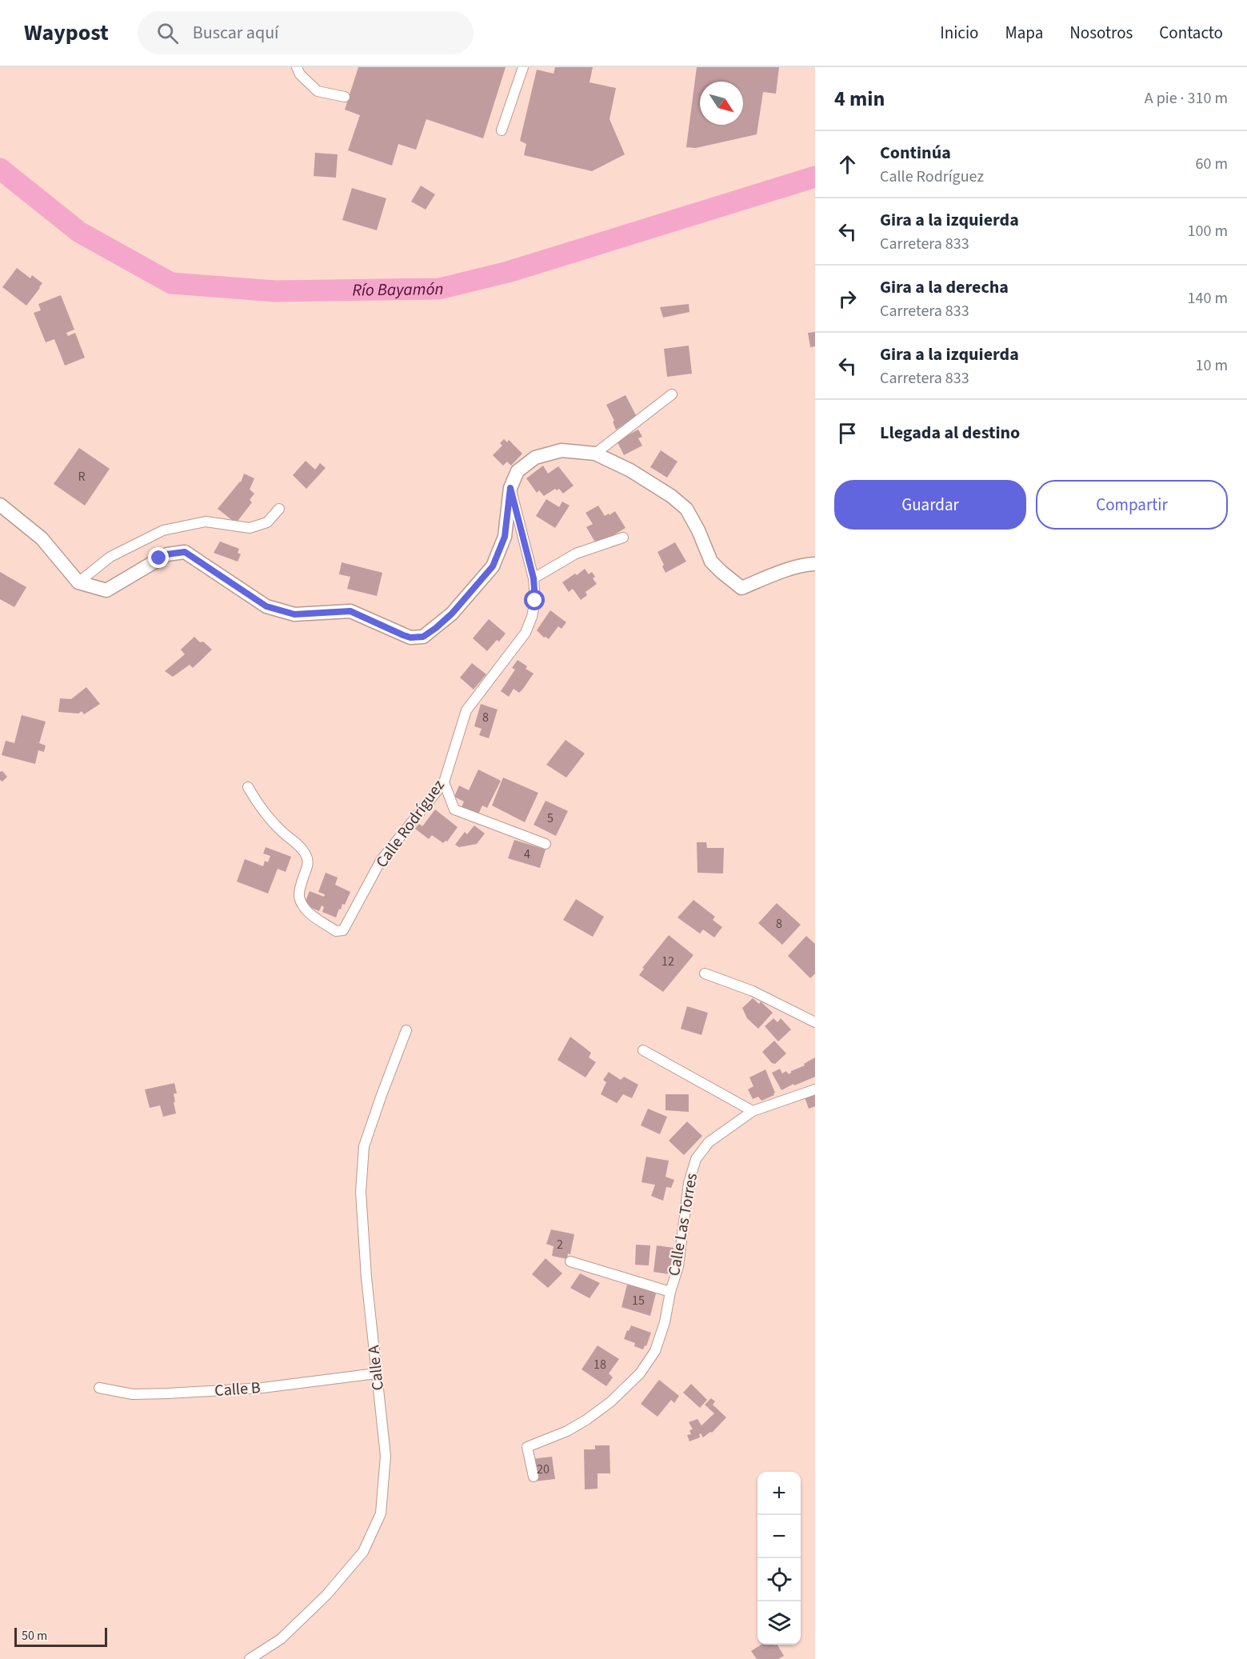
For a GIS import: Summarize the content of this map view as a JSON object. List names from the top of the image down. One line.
{"streets":{"street":["Calle Rodríguez","Calle Las Torres","Calle A","Calle B"]},"crossings":[["Calle A","Calle B"]],"water":["Río Bayamón"],"house_numbers":["R","8","5","4","8","12","2","15","18","20"],"scale_bar":"50 m","north":"bottom right","page":{"header":"Waypost","search":"Buscar aquí","nav":["Inicio","Mapa","Nosotros","Contacto"],"heading":["4 min","A pie · 310 m"],"list":[["Continúa","Calle Rodríguez","60 m"],["Gira a la izquierda","Carretera 833","100 m"],["Gira a la derecha","Carretera 833","140 m"],["Gira a la izquierda","Carretera 833","10 m"],"Llegada al destino"],"buttons":["Guardar","Compartir"],"map_buttons":["+","−"],"scale":"50 m"}}
